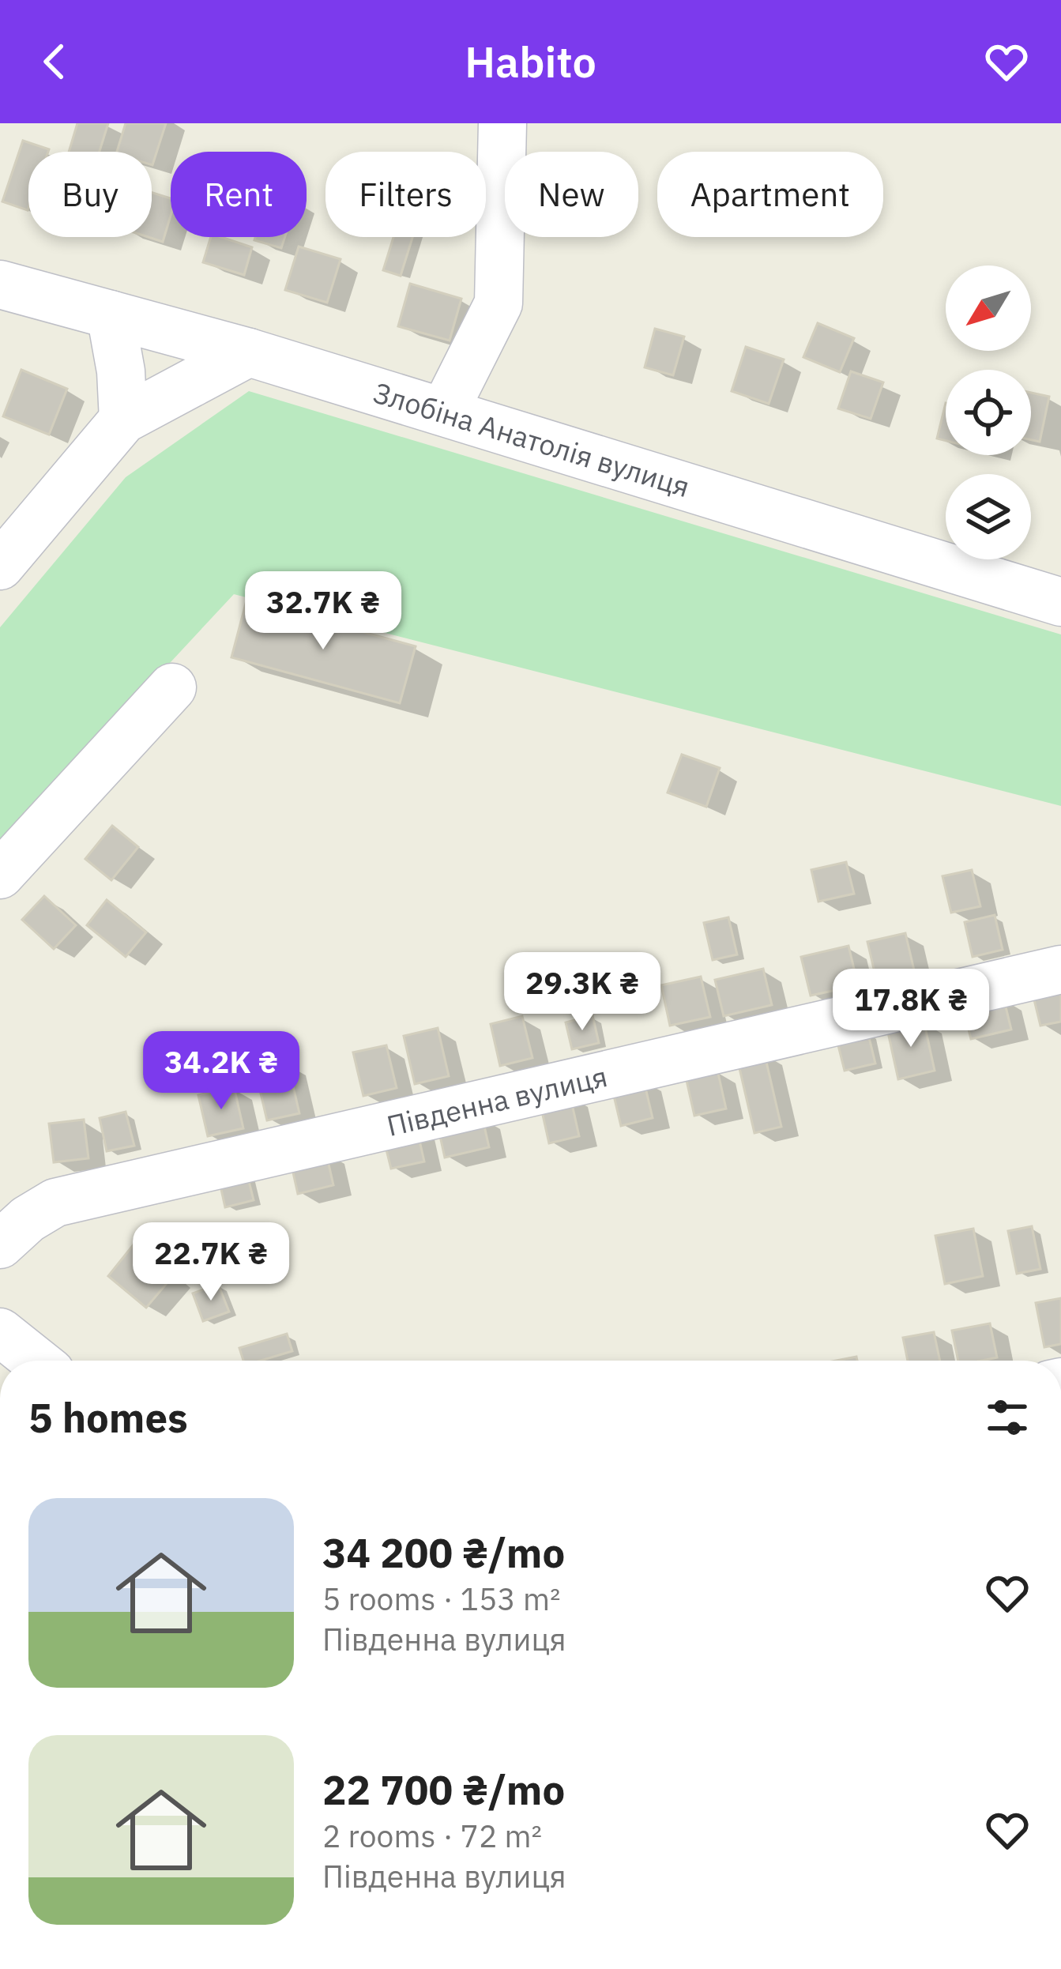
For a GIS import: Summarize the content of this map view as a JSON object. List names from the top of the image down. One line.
{"streets":{"street":["Злобіна Анатолія вулиця","Південна вулиця"]},"north":"bottom left","page":{"header":"Habito","chip":["Buy","Rent","Filters","New","Apartment"],"price":["32.7K ₴","29.3K ₴","17.8K ₴","34.2K ₴","22.7K ₴"],"heading":"5 homes","list":[{"name":"34 200 ₴/mo","note":"5 rooms · 153 m² · Південна вулиця"},{"name":"22 700 ₴/mo","note":"2 rooms · 72 m² · Південна вулиця"}]}}
